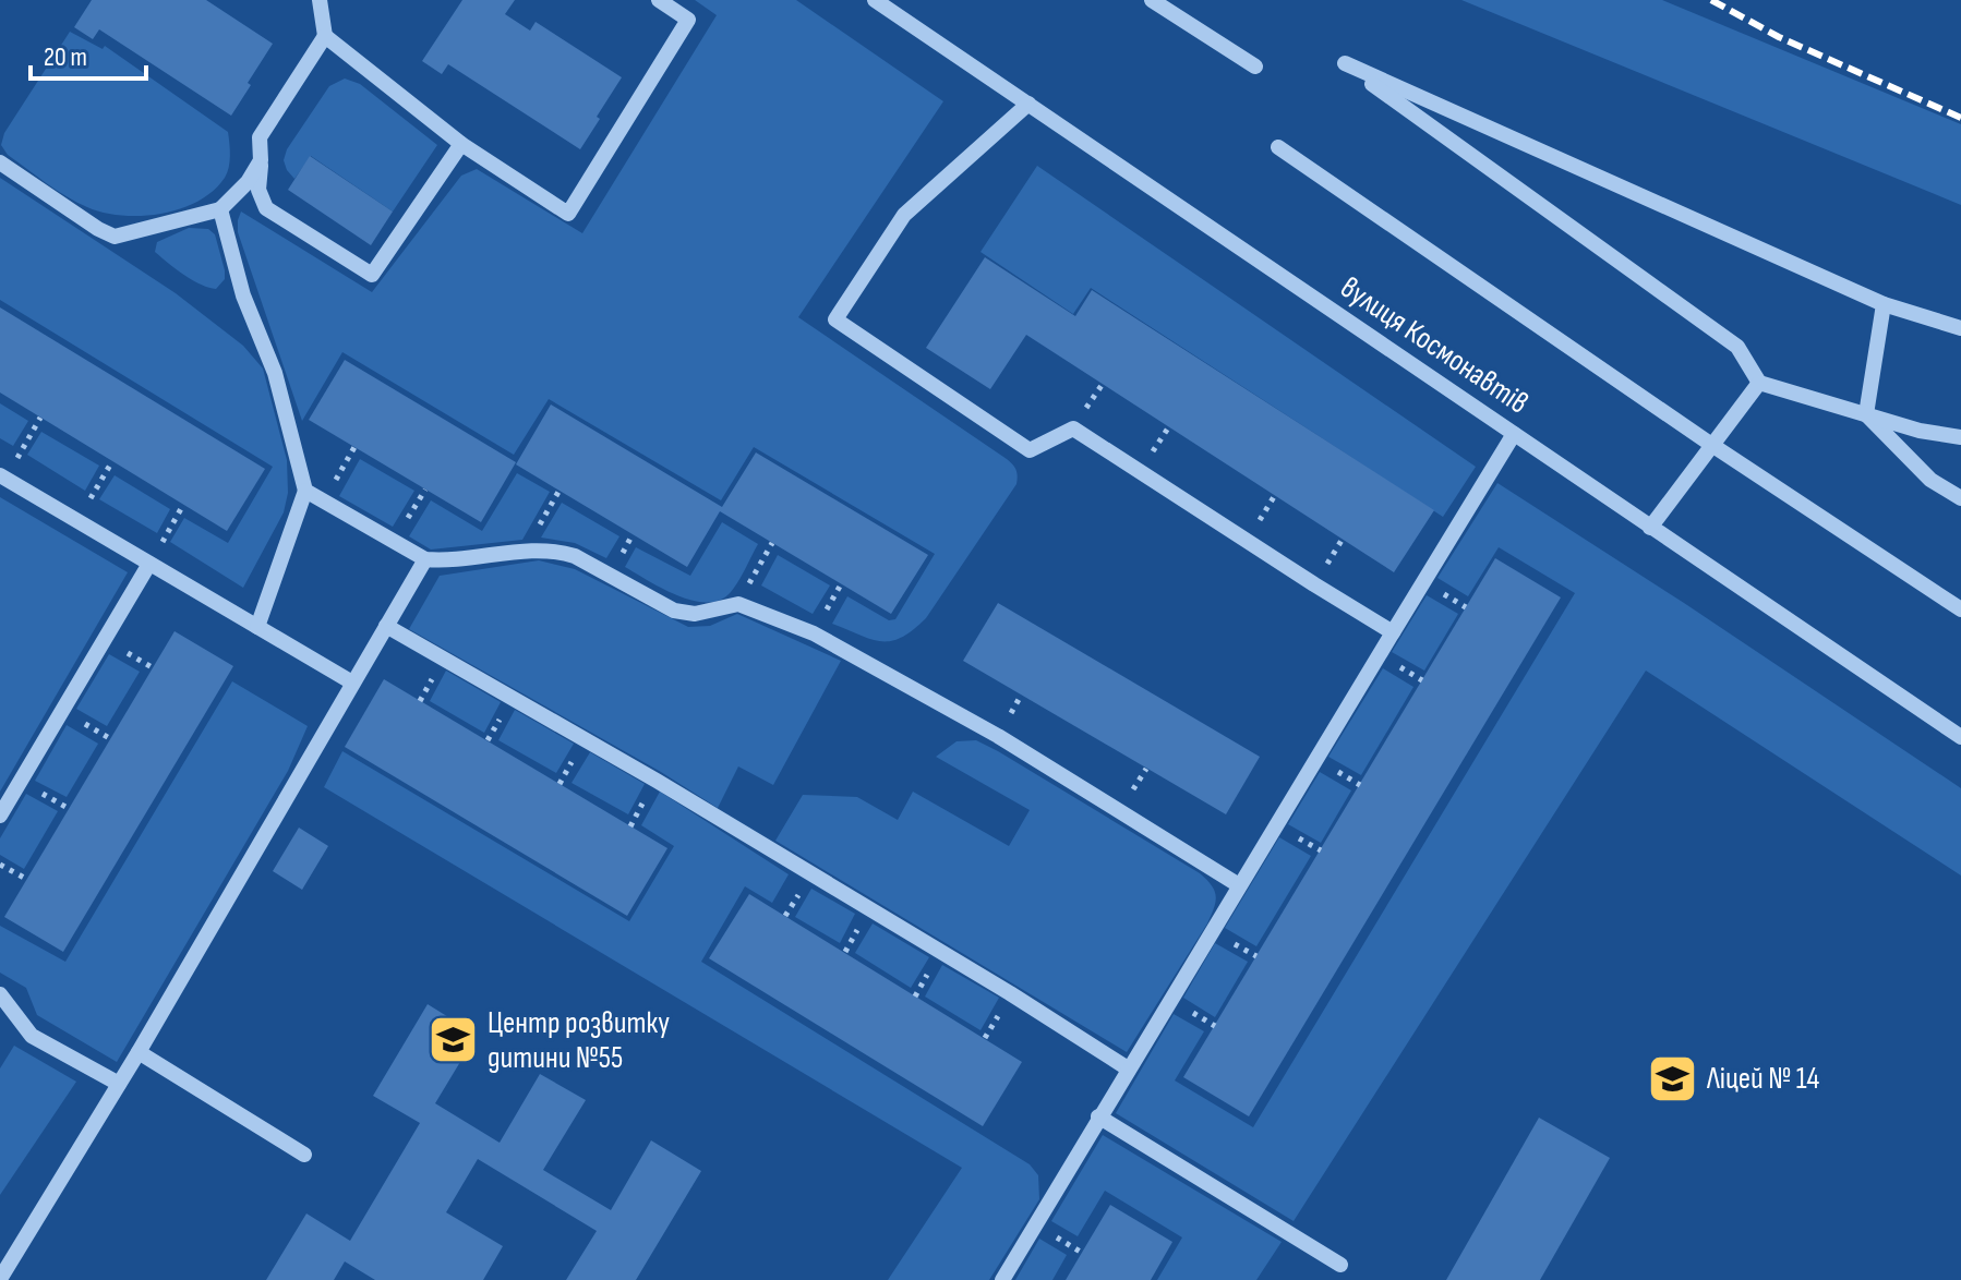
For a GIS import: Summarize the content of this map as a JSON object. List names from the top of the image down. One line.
{"streets":{"street":["вулиця Космонавтів"]},"places":{"school or university":["Центр розвитку дитини №55","Ліцей № 14"]},"scale_bar":"20 m"}
